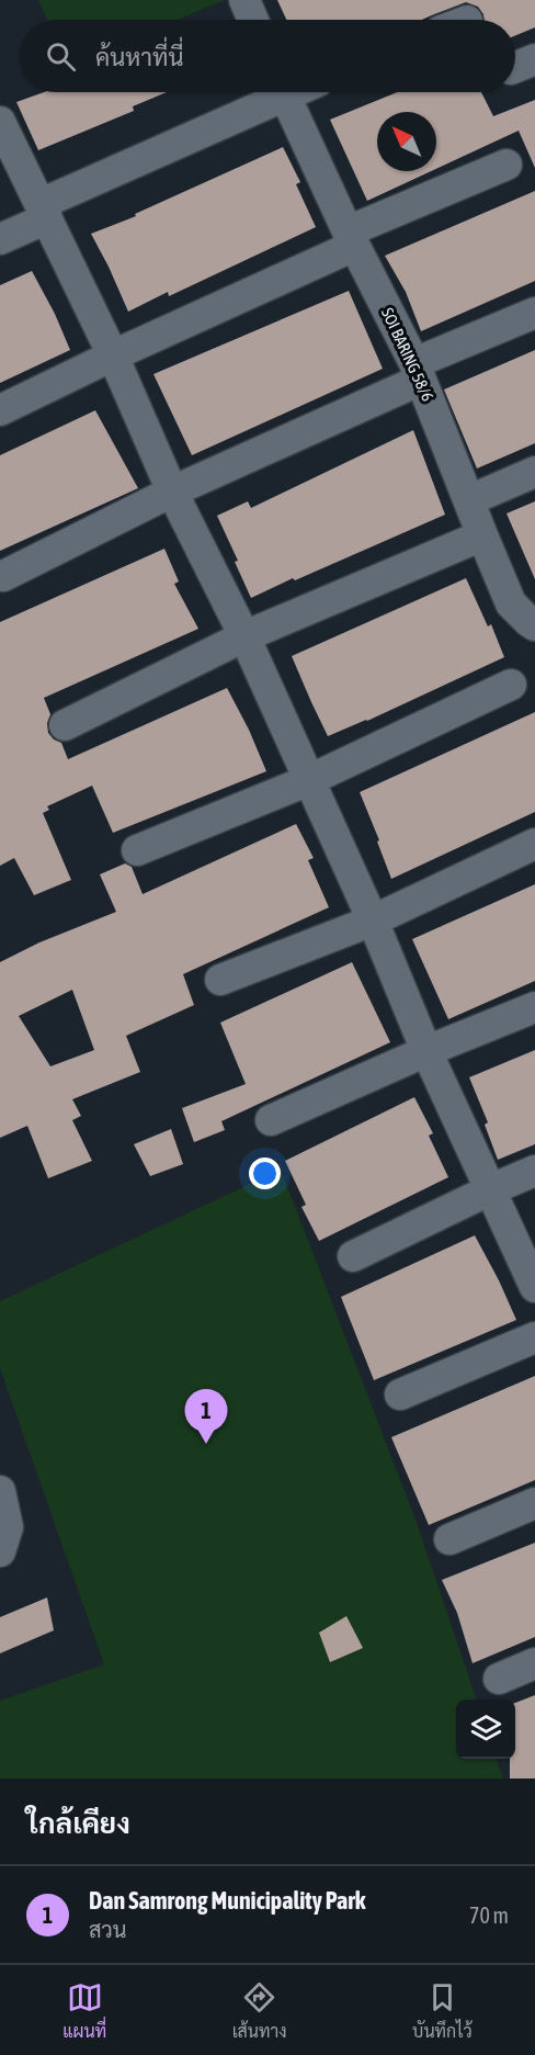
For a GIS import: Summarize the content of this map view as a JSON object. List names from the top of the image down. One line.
{"streets":{"street":["SOI BARING 58/6"]},"north":"top left","page":{"search":"ค้นหาที่นี่","pins":"1","heading":"ใกล้เคียง","list":[{"mark":"1","name":"Dan Samrong Municipality Park","note":"สวน","value":"70 m"}],"nav":["แผนที่","เส้นทาง","บันทึกไว้"]}}
